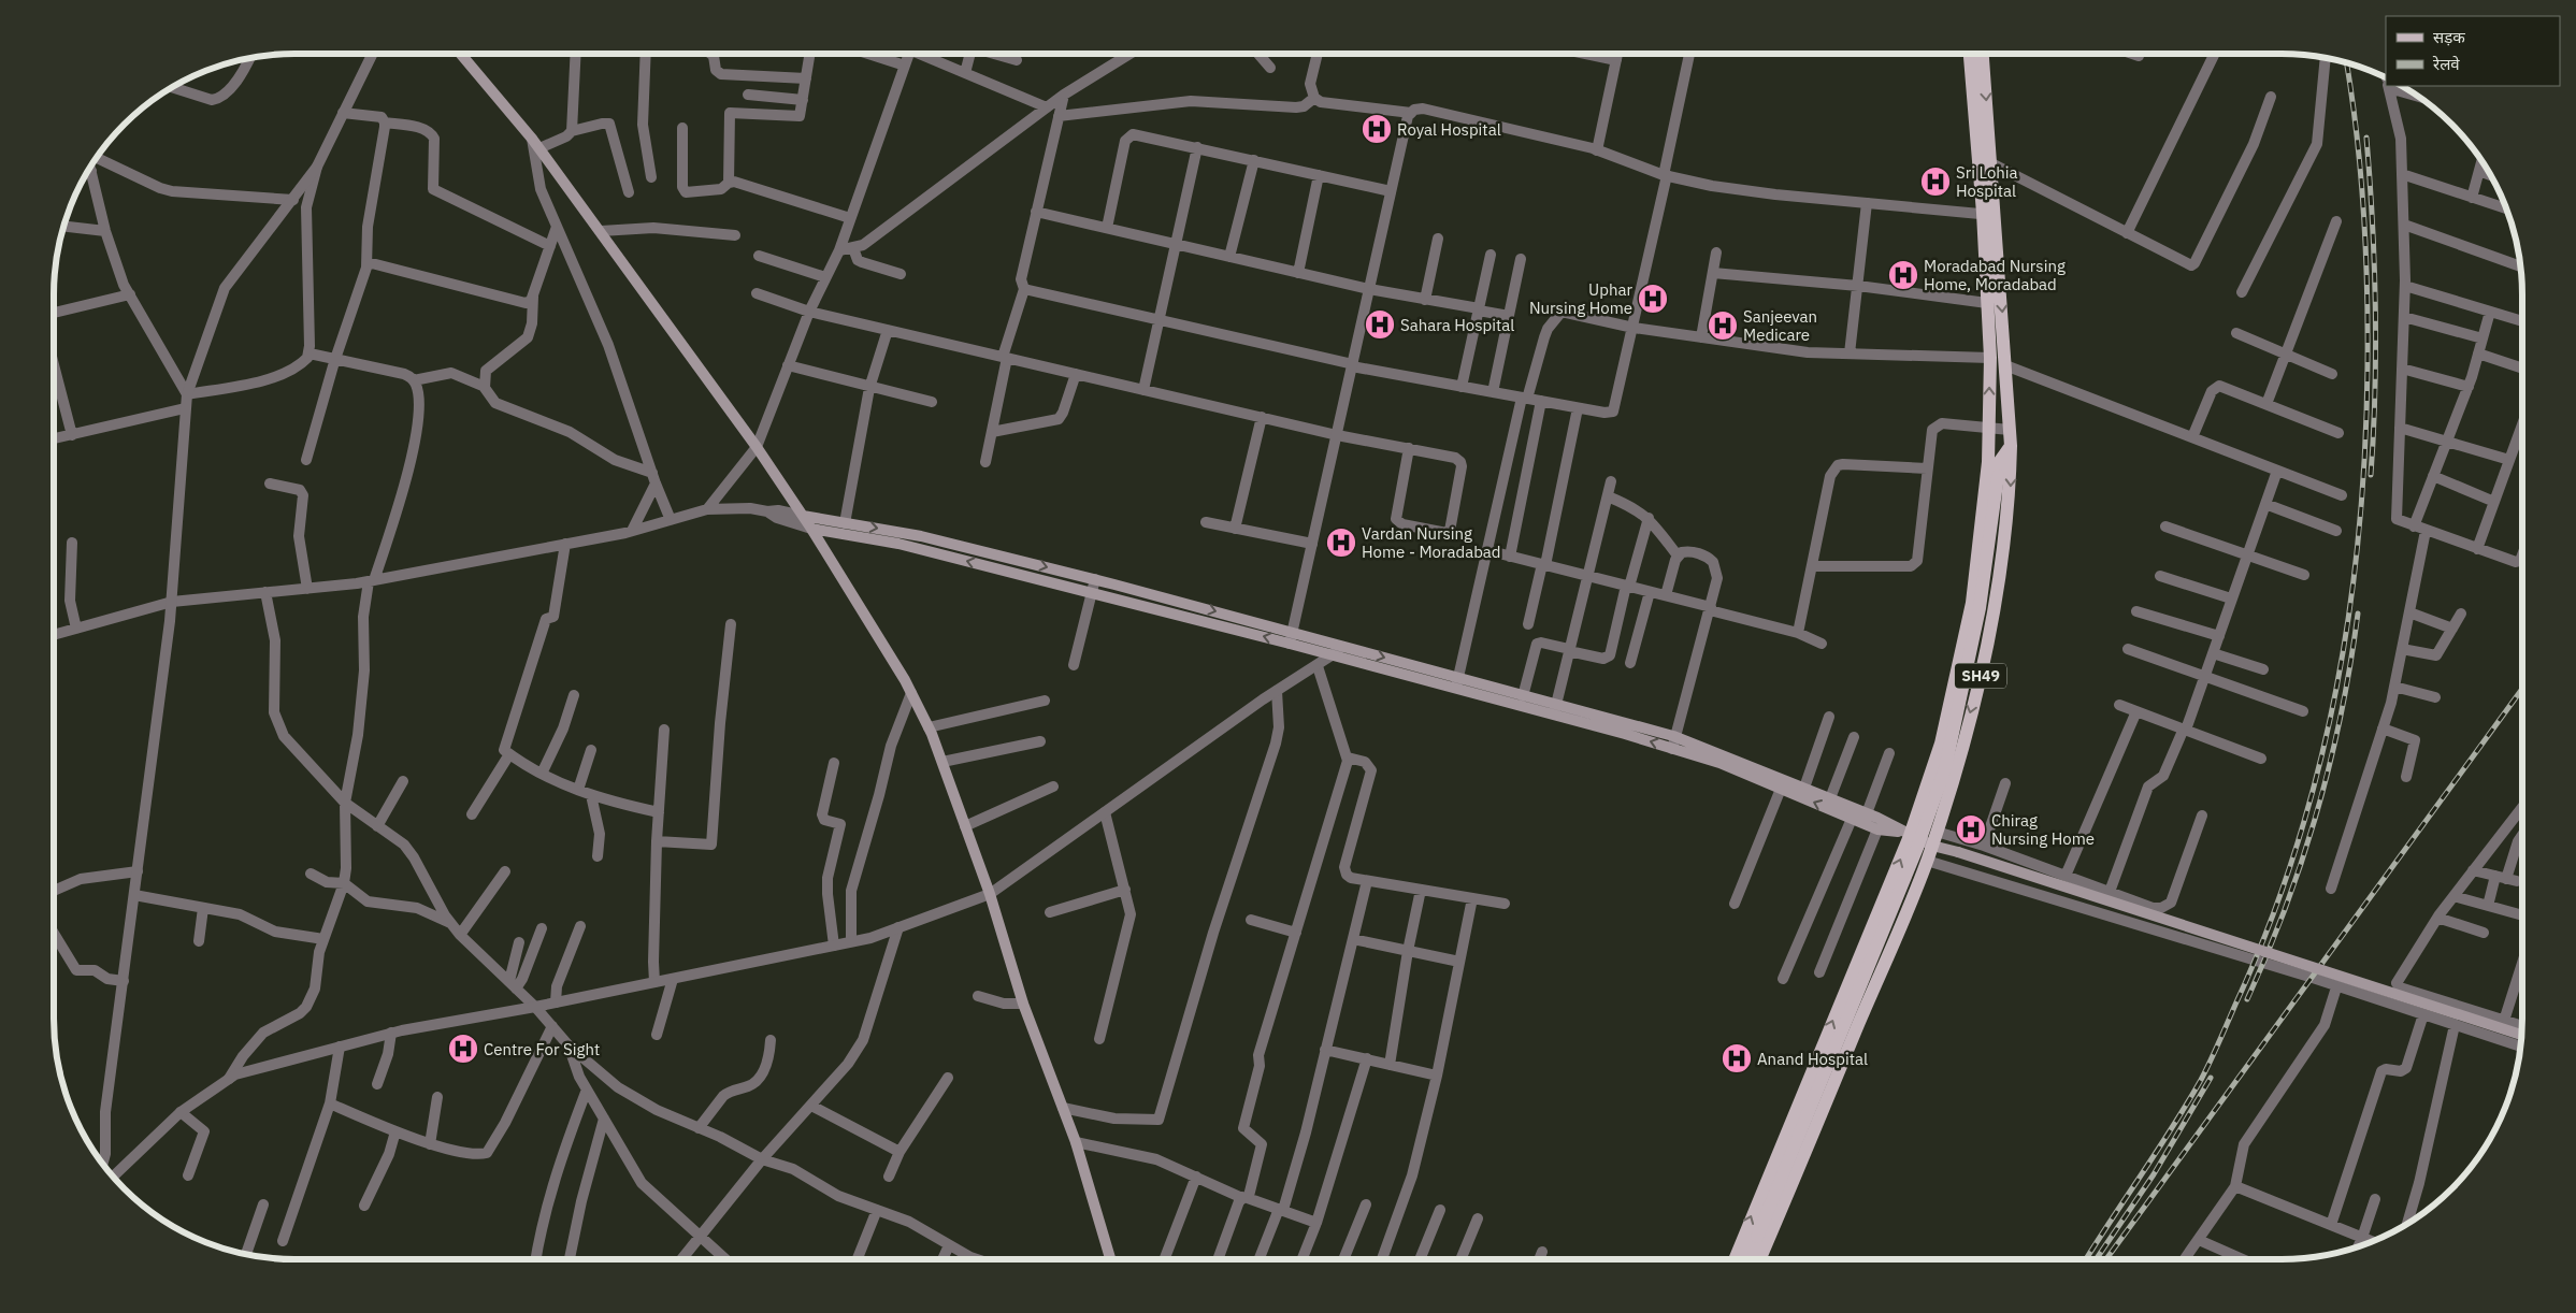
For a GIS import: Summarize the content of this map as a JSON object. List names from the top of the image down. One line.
{"streets":{"main road":["SH49"]},"places":{"hospital":["Royal Hospital","Sri Lohia Hospital","Moradabad Nursing Home, Moradabad","Uphar Nursing Home","Sahara Hospital","Sanjeevan Medicare","Vardan Nursing Home - Moradabad","Chirag Nursing Home","Centre For Sight","Anand Hospital"]},"legend":["सड़क","रेलवे"]}
